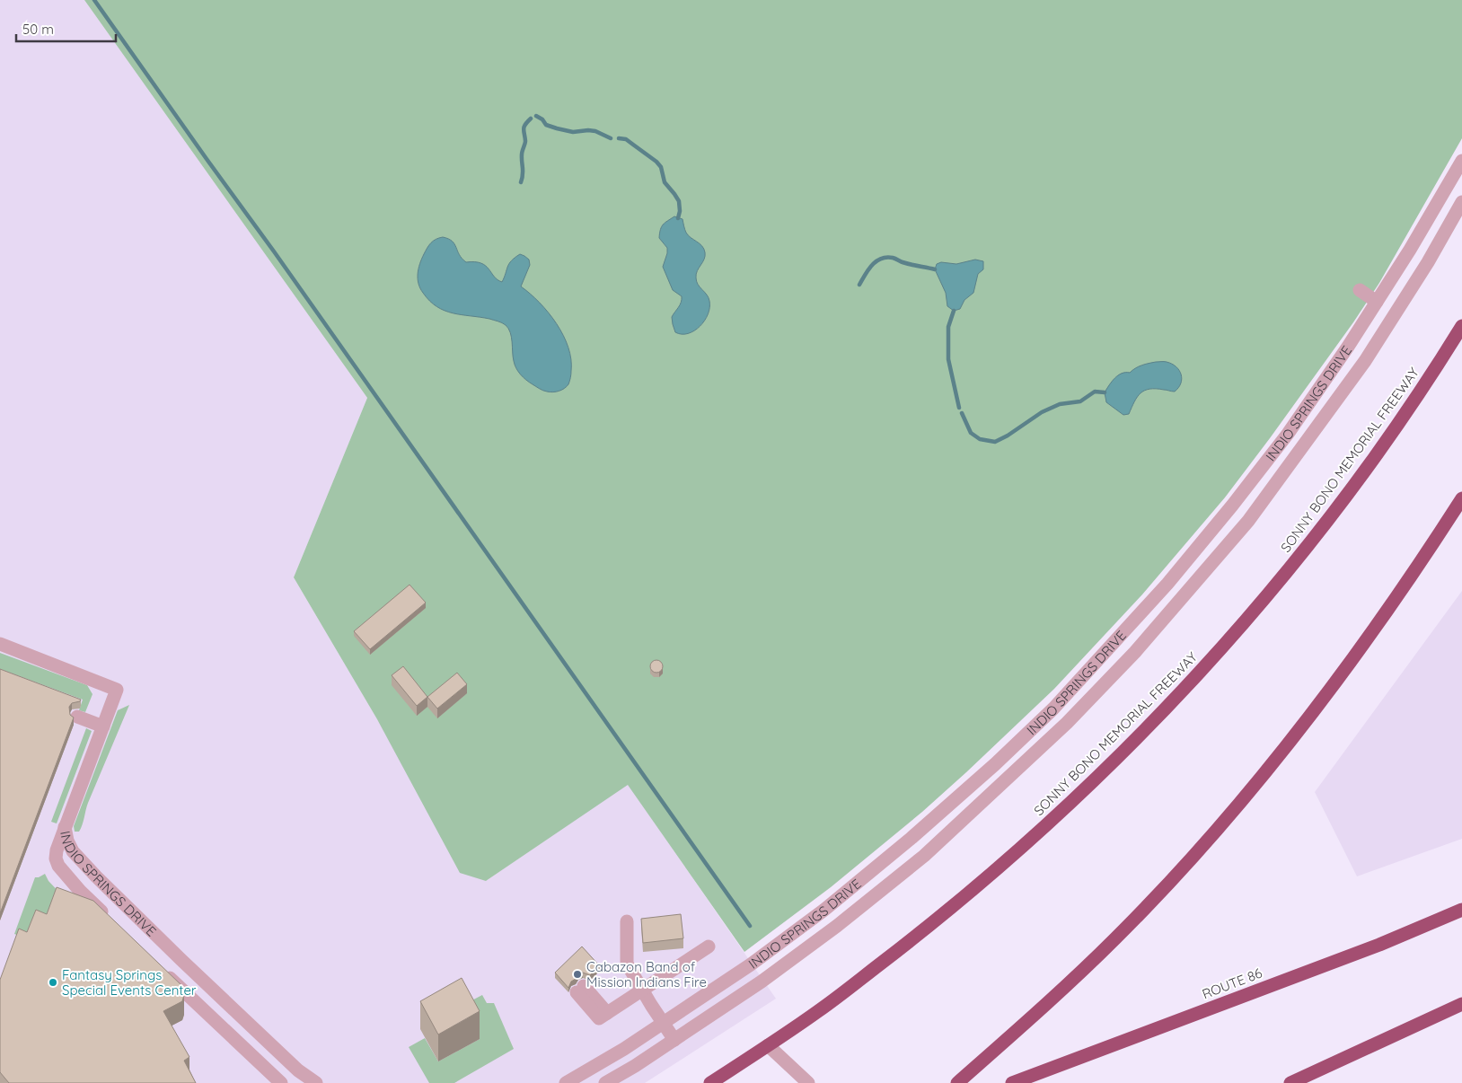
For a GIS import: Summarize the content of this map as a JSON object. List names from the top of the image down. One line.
{"streets":{"highway":["SONNY BONO MEMORIAL FREEWAY","ROUTE 86"],"lane":["INDIO SPRINGS DRIVE"]},"places":["Cabazon Band of Mission Indians Fire","Fantasy Springs Special Events Center"],"scale_bar":"50 m"}
